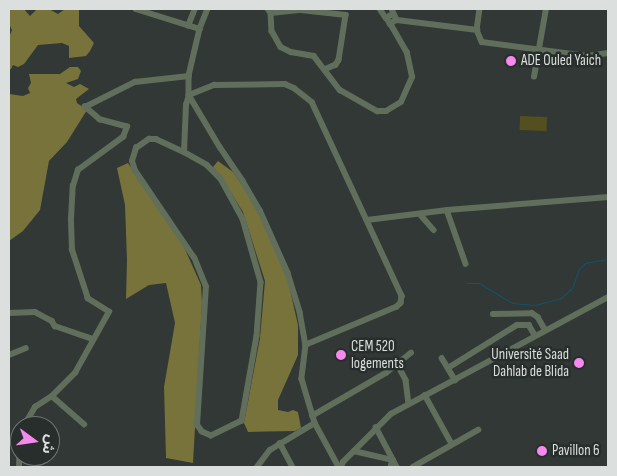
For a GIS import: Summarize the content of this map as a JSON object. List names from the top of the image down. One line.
{"places":["ADE Ouled Yaich","CEM 520 logements","Université Saad Dahlab de Blida","Pavillon 6"],"north":"right"}
